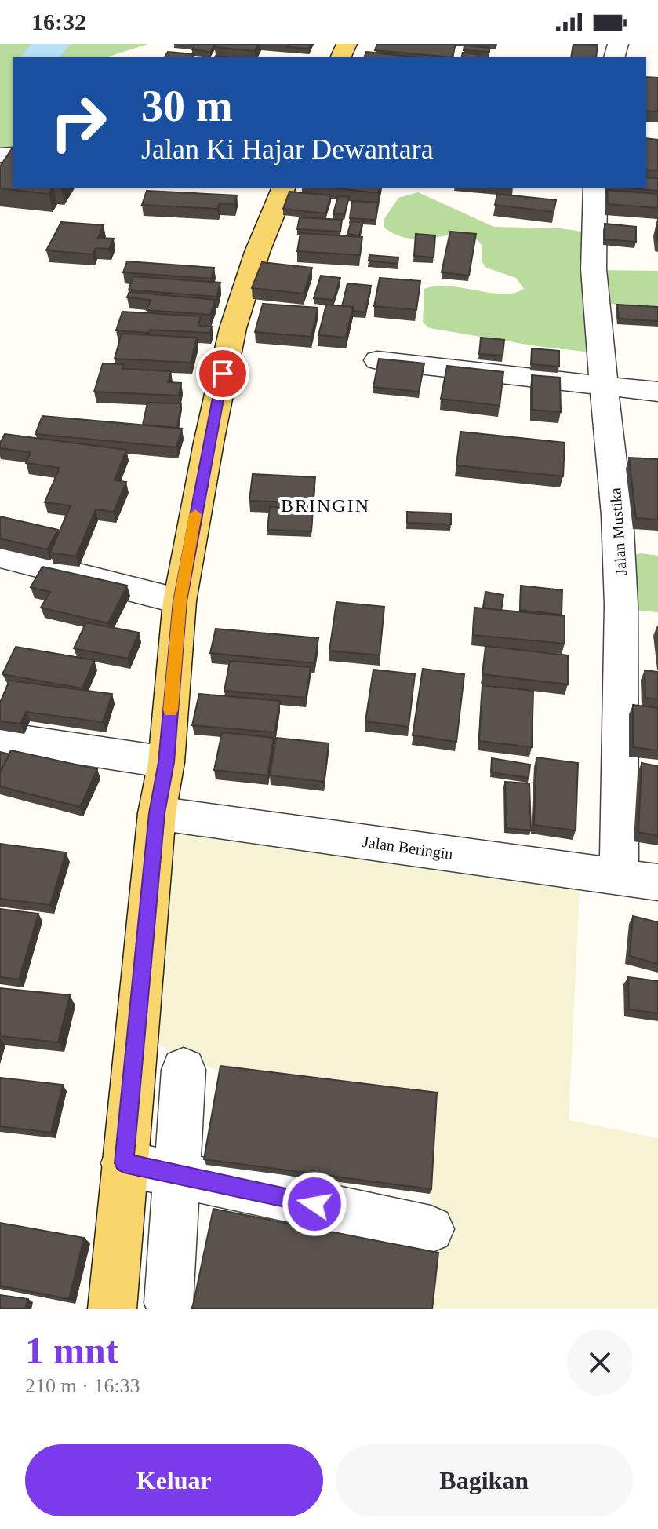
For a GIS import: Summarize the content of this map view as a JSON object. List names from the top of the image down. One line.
{"streets":{"street":["Jalan Mustika","Jalan Beringin"]},"crossings":[["Jalan Mustika","Jalan Beringin"]],"districts":["BRINGIN"],"page":{"status":"16:32","turn":["30 m","Jalan Ki Hajar Dewantara"],"heading":["1 mnt","210 m · 16:33"],"buttons":["Keluar","Bagikan"]}}
